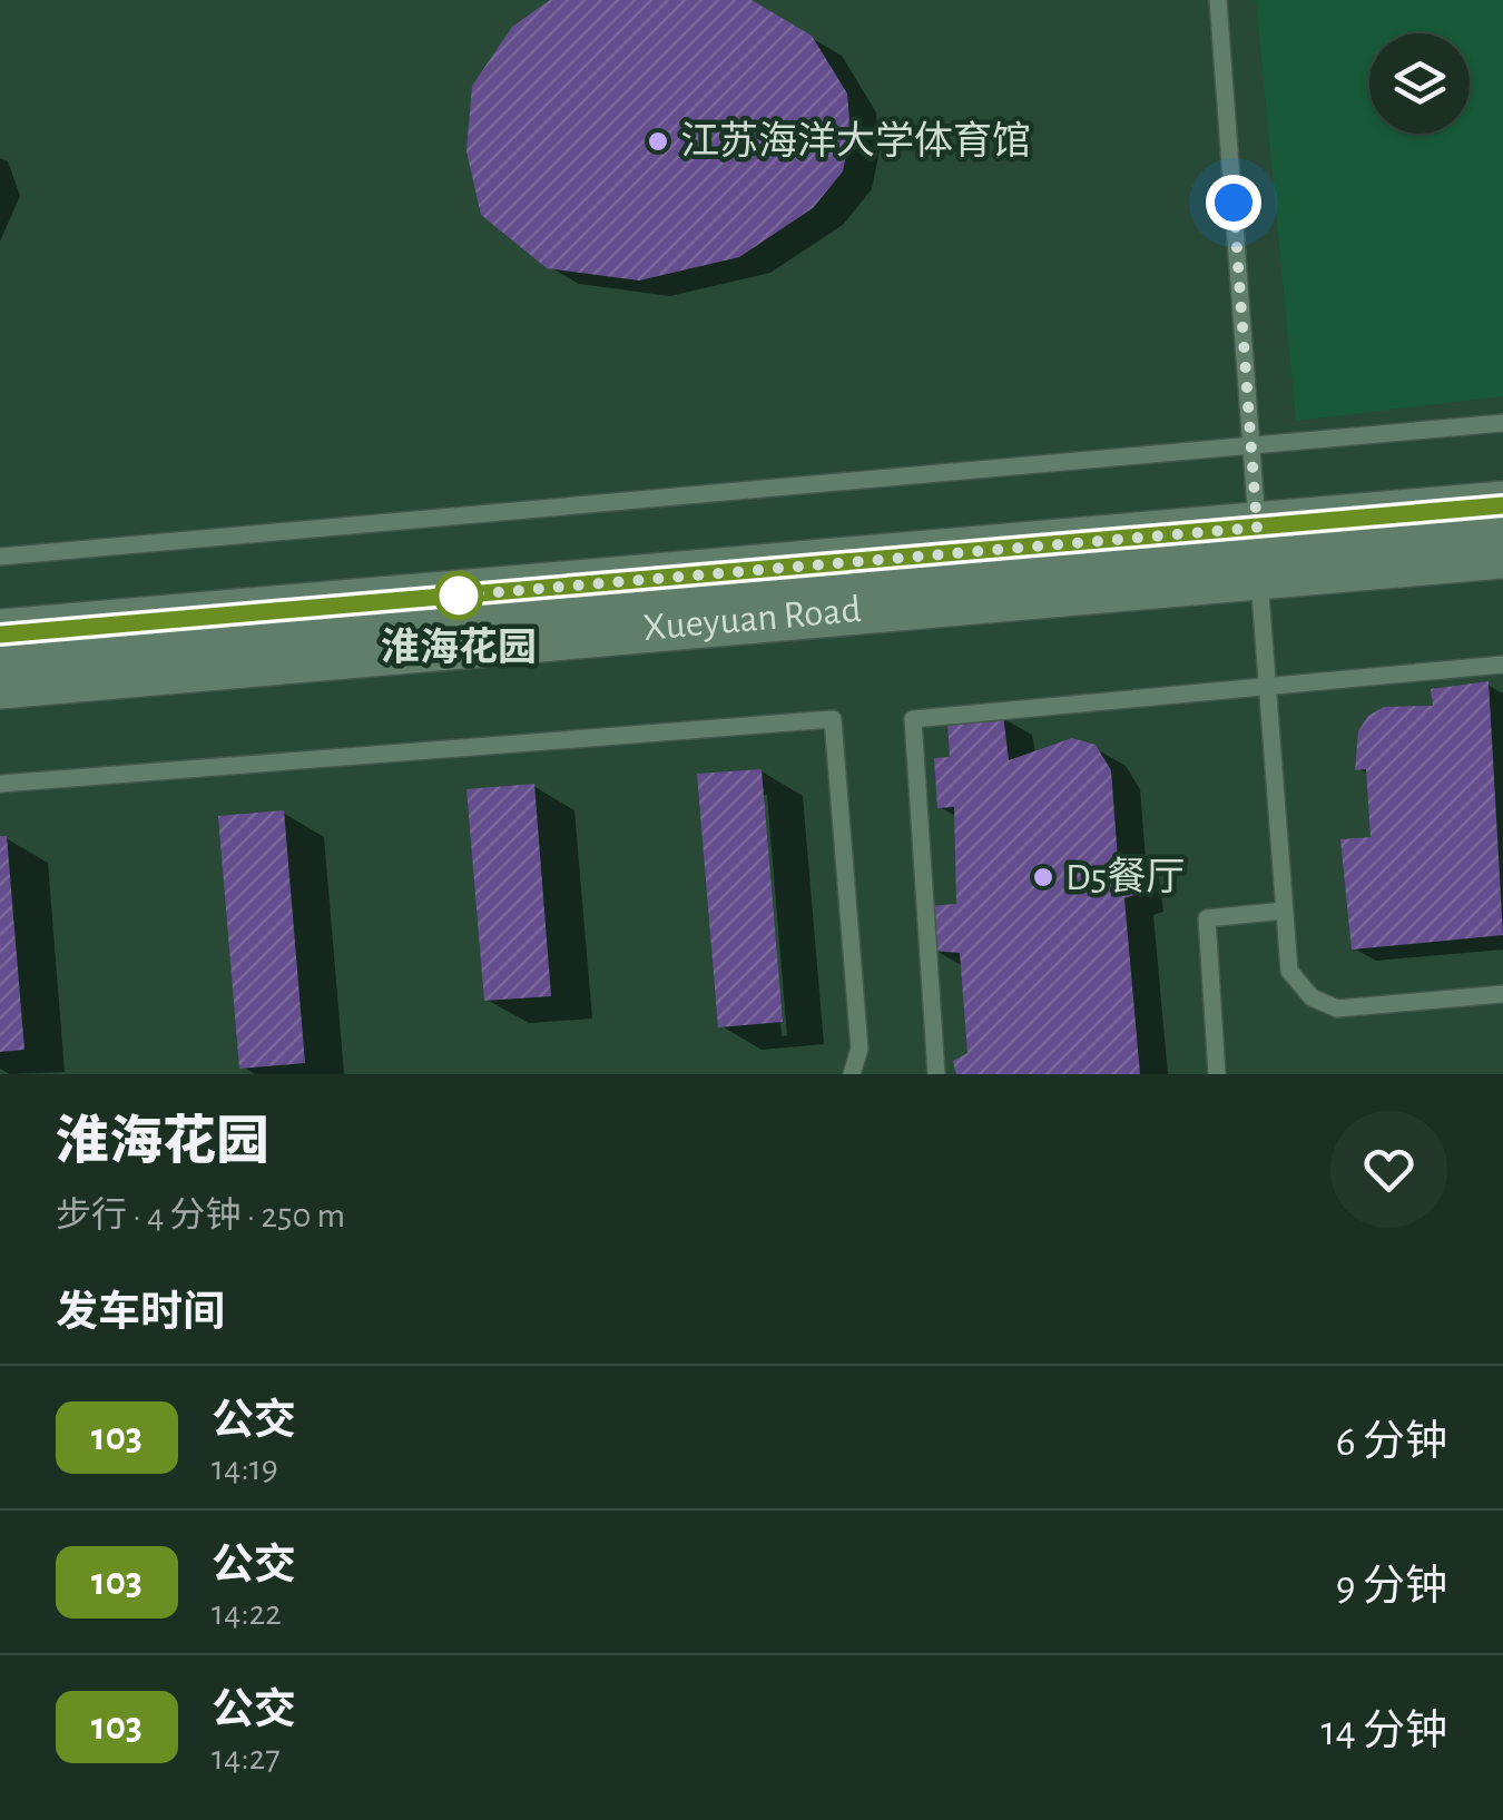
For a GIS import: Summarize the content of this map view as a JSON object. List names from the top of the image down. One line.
{"streets":{"main road":["Xueyuan Road"]},"places":["江苏海洋大学体育馆","淮海花园","D5餐厅"],"lines":["bus line 103"],"page":{"heading":[["淮海花园","步行 · 4 分钟 · 250 m"],"发车时间"],"list":[{"mark":"103","name":"公交","note":"14:19","value":"6 分钟"},{"mark":"103","name":"公交","note":"14:22","value":"9 分钟"},{"mark":"103","name":"公交","note":"14:27","value":"14 分钟"}]}}
